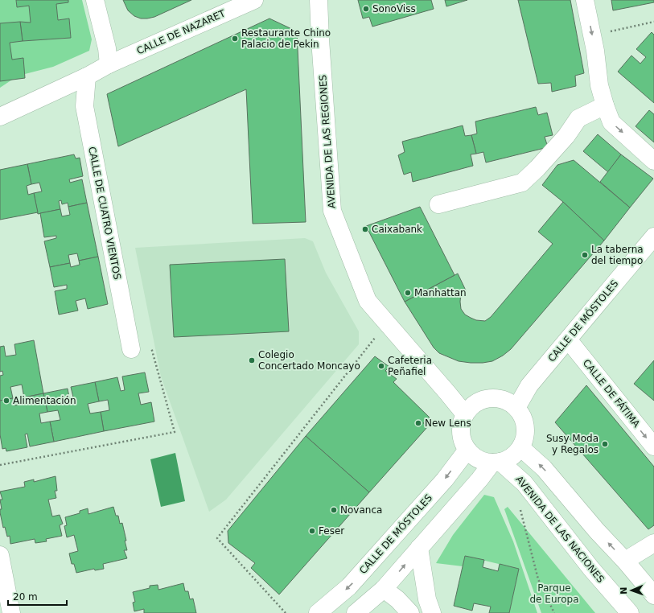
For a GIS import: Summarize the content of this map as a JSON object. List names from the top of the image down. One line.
{"streets":{"main road":["CALLE DE NAZARET","AVENIDA DE LAS REGIONES","CALLE DE CUATRO VIENTOS","CALLE DE MÓSTOLES","CALLE DE FÁTIMA","AVENIDA DE LAS NACIONES"]},"crossings":[["CALLE DE NAZARET","CALLE DE CUATRO VIENTOS"],["AVENIDA DE LAS REGIONES","CALLE DE MÓSTOLES"],["AVENIDA DE LAS REGIONES","AVENIDA DE LAS NACIONES"],["CALLE DE MÓSTOLES","CALLE DE FÁTIMA"],["CALLE DE MÓSTOLES","AVENIDA DE LAS NACIONES"]],"parks":["Parque de Europa"],"places":["SonoViss","Restaurante Chino Palacio de Pekin","Caixabank","La taberna del tiempo","Manhattan","Colegio Concertado Moncayo","Cafeteria Peñafiel","Alimentación","New Lens","Susy Moda y Regalos","Novanca","Feser"],"scale_bar":"20 m","north":"left"}
